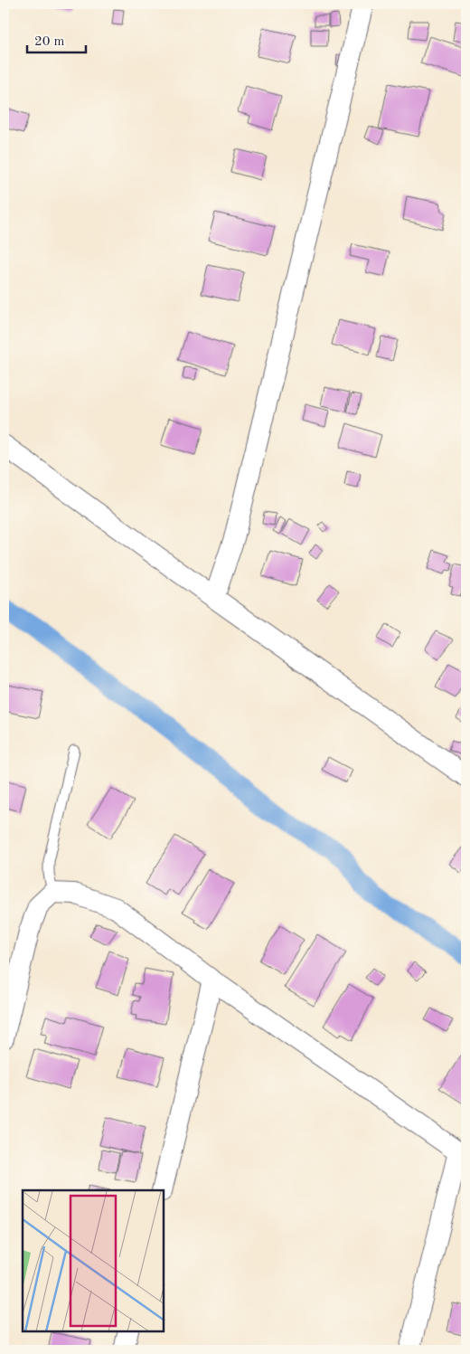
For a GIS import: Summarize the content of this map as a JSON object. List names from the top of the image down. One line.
{"scale_bar":"20 m"}
